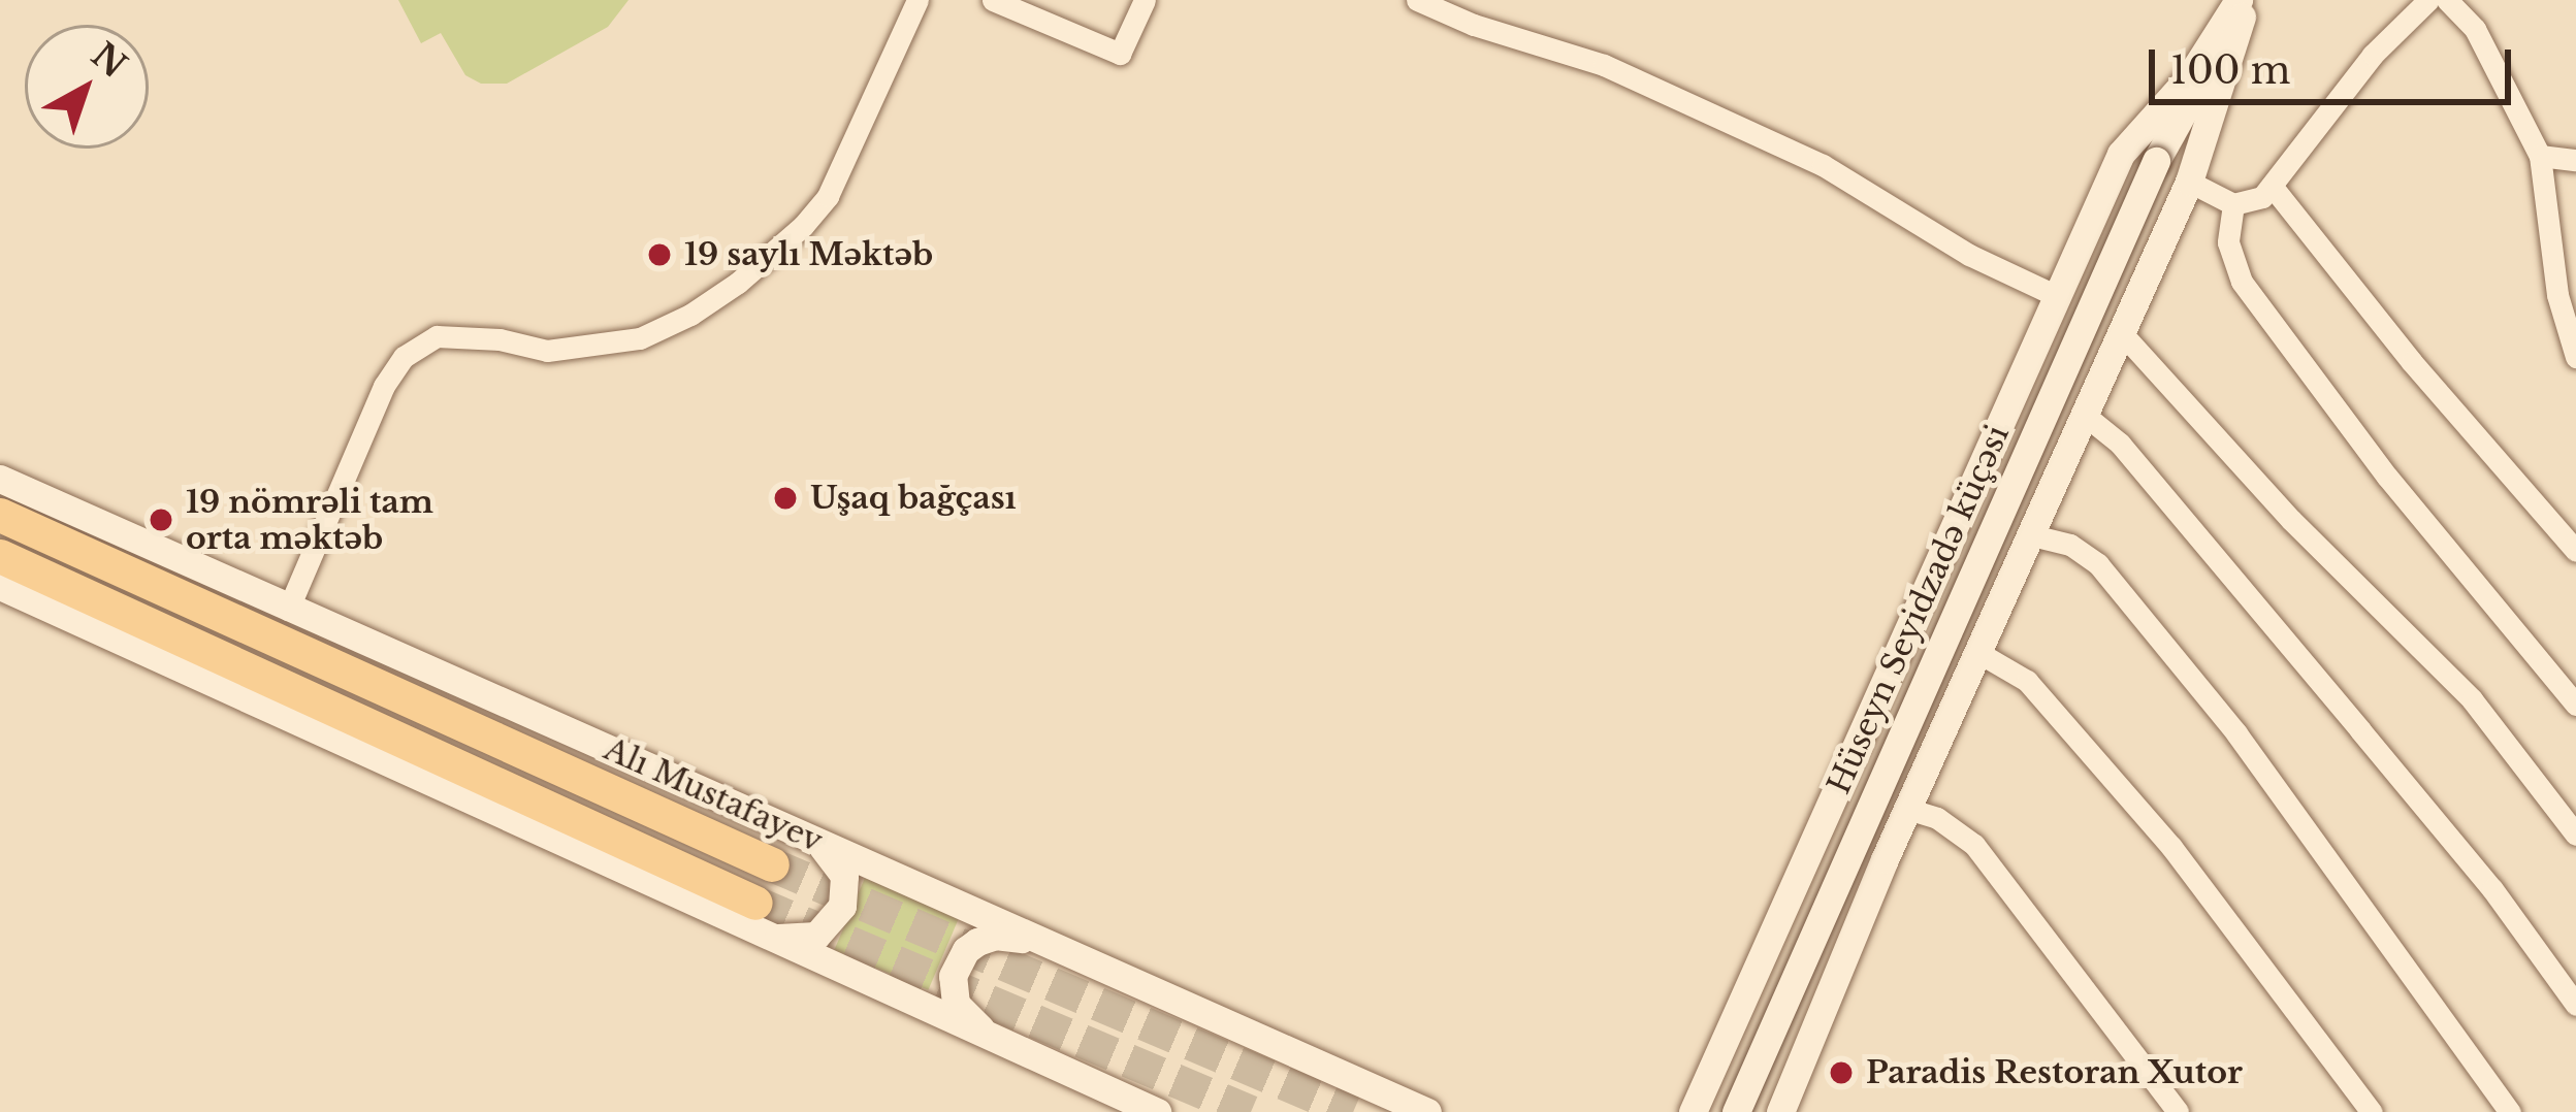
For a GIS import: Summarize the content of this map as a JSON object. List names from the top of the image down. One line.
{"streets":{"main road":["Alı Mustafayev"],"street":["Hüseyn Seyidzadə küçəsi"]},"places":["19 saylı Məktəb","Uşaq bağçası","19 nömrəli tam orta məktəb","Paradis Restoran Xutor"],"scale_bar":"100 m","north":"top right"}
